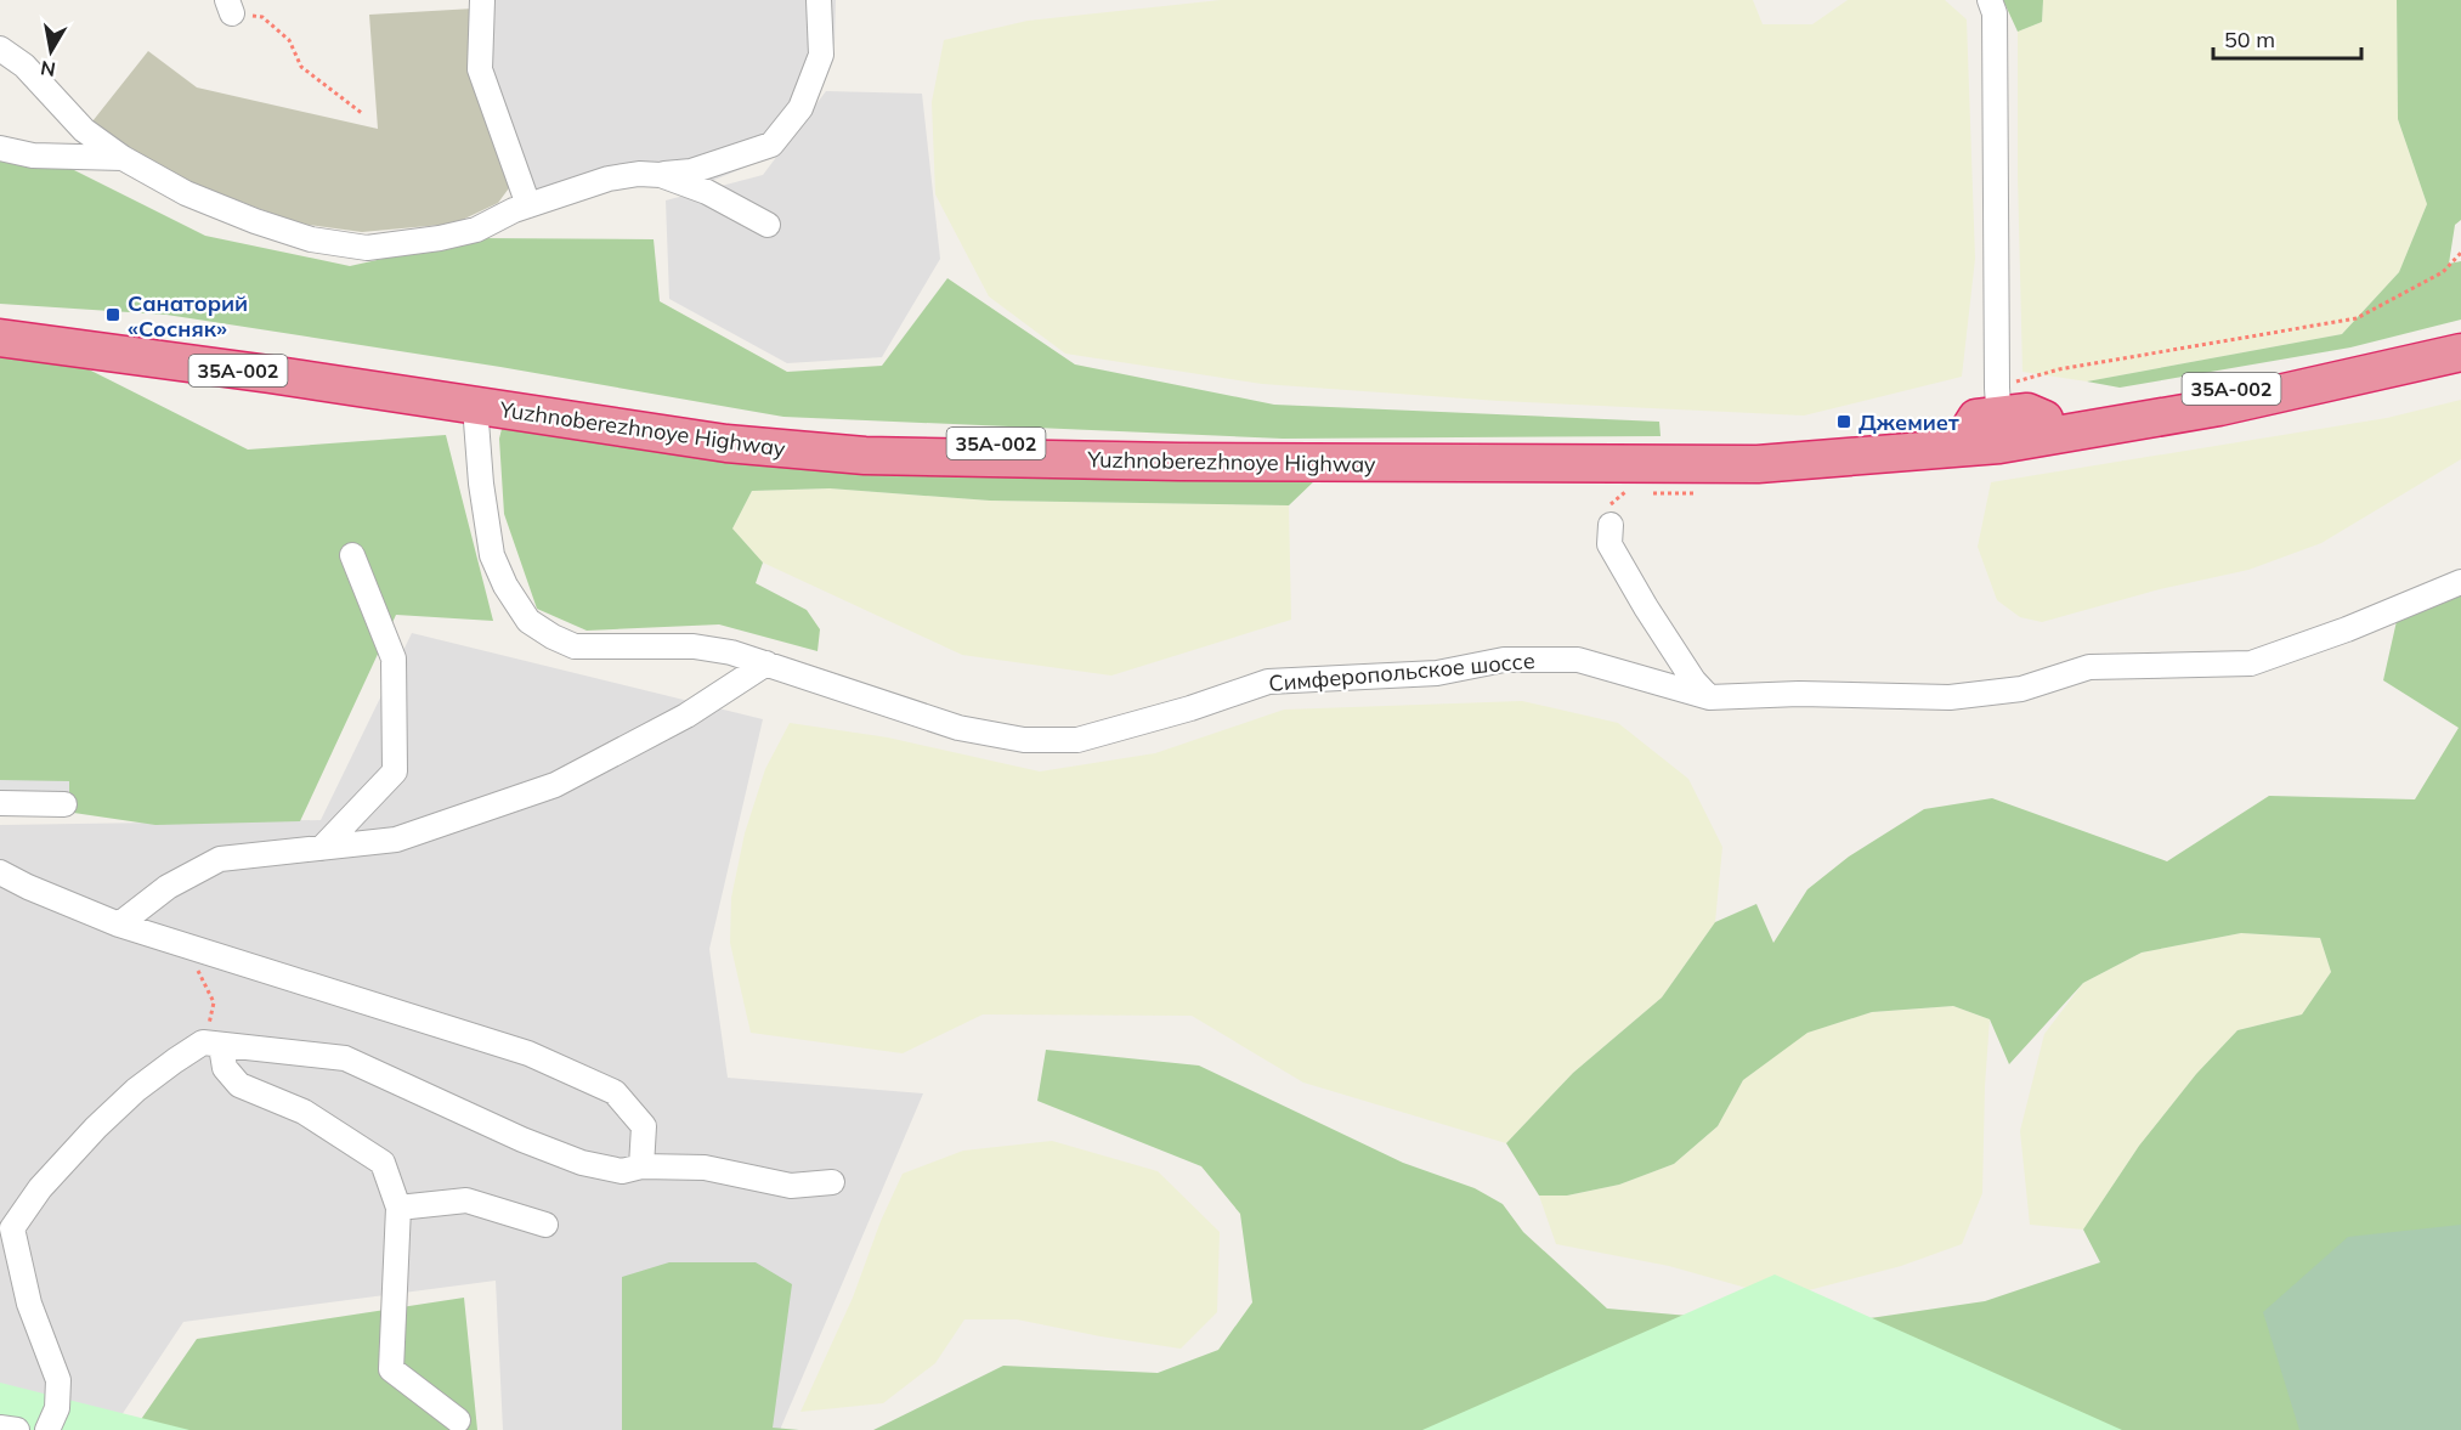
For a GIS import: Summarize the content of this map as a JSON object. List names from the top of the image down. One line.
{"streets":{"highway":["35А-002","Yuzhnoberezhnoye Highway"],"street":["Симферопольское шоссе"]},"crossings":[["Yuzhnoberezhnoye Highway","Симферопольское шоссе"]],"places":{"transit":["Санаторий «Сосняк»","Джемиет"]},"scale_bar":"50 m","north":"bottom"}
